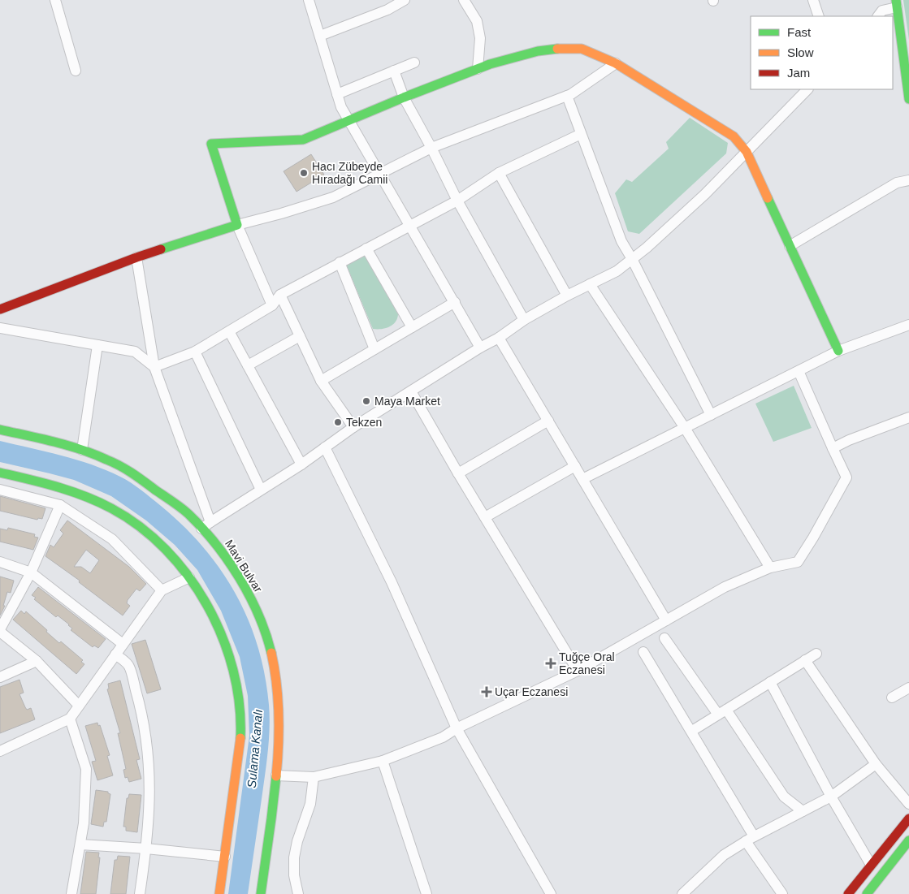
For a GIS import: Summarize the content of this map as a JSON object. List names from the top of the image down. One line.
{"streets":{"main road":["Mavi Bulvar"]},"water":["Sulama Kanalı"],"places":{"other":["Hacı Zübeyde Hıradağı Camii","Maya Market","Tekzen"],"health":["Tuğçe Oral Eczanesi","Uçar Eczanesi"]},"legend":["Fast","Slow","Jam"]}
